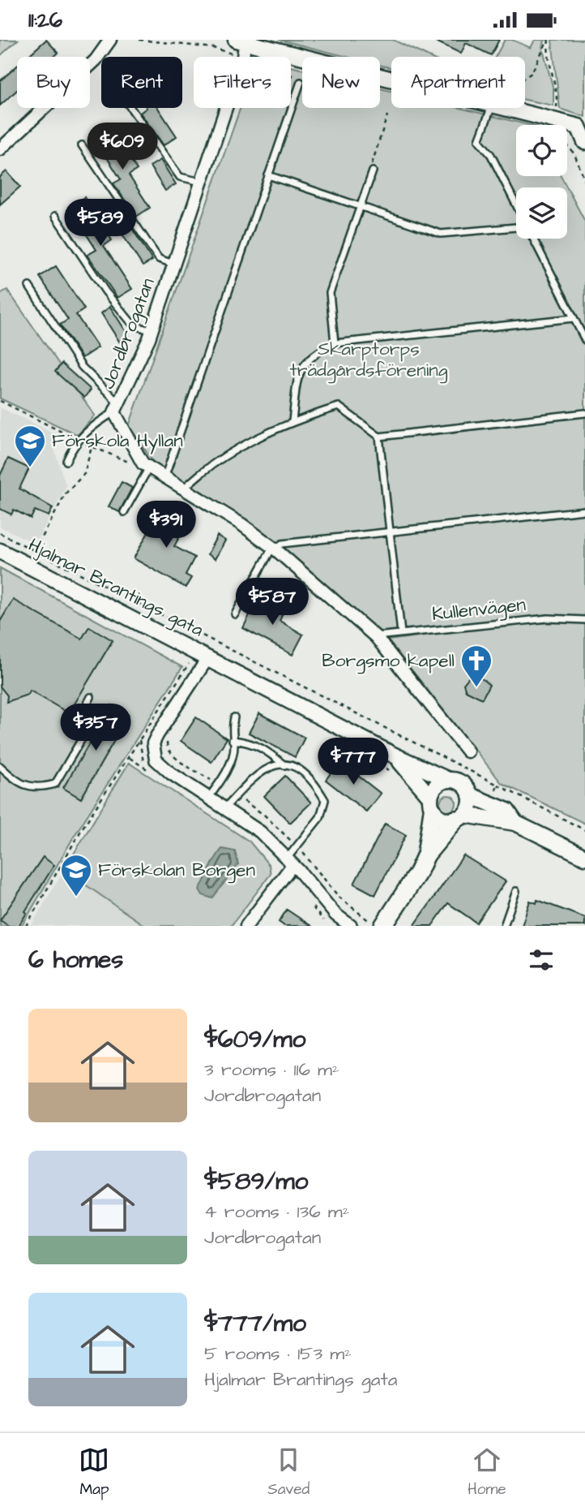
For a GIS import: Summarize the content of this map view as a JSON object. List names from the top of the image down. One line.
{"streets":{"street":["Jordbrogatan","Hjalmar Brantings gata"],"lane":["Kullenvägen"]},"parks":["Skarptorps trädgårdsförening"],"places":{"school or university":["Förskola Hyllan","Förskolan Borgen"],"church":["Borgsmo kapell"]},"page":{"status":"11:26","chip":["Buy","Rent","Filters","New","Apartment"],"price":["$609","$589","$391","$587","$357","$777"],"heading":"6 homes","list":[{"name":"$609/mo","note":"3 rooms · 116 m² · Jordbrogatan"},{"name":"$589/mo","note":"4 rooms · 136 m² · Jordbrogatan"},{"name":"$777/mo","note":"5 rooms · 153 m² · Hjalmar Brantings gata"}],"tabs":["Map","Saved","Home"]}}
